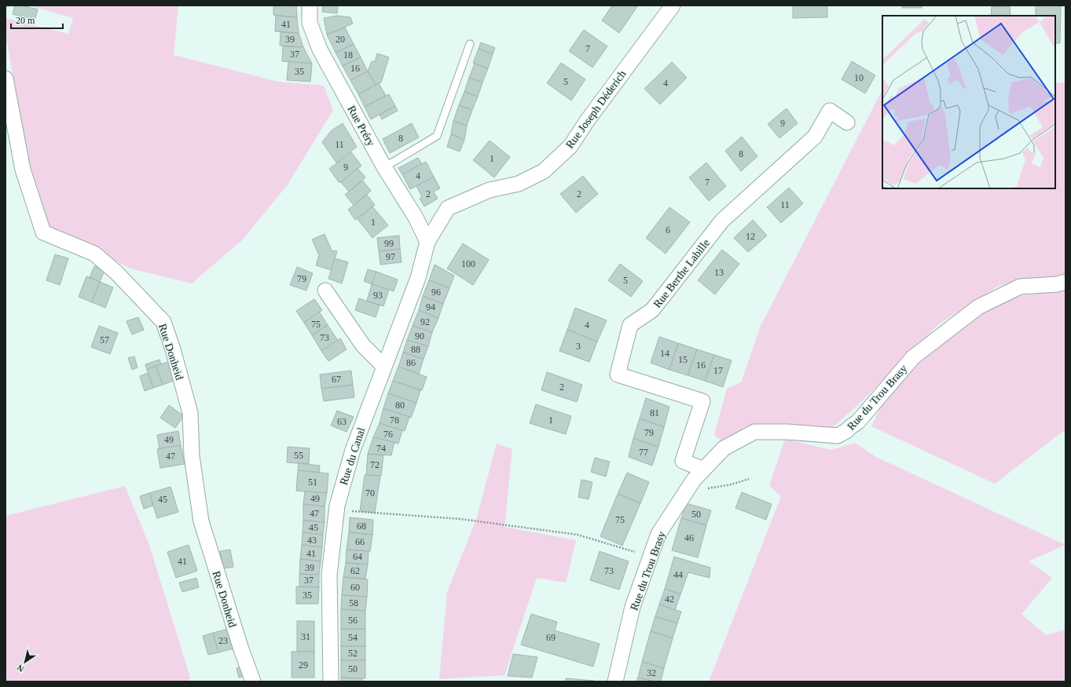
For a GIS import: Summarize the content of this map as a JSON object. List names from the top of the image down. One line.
{"streets":{"street":["Rue Joseph Déderich","Rue Préry","Rue Berthe Labille","Rue Donheid","Rue du Trou Brasy","Rue du Canal"]},"crossings":[["Rue Joseph Déderich","Rue Préry"],["Rue Joseph Déderich","Rue du Canal"],["Rue Préry","Rue du Canal"],["Rue Berthe Labille","Rue du Trou Brasy"]],"house_numbers":["41","39","20","7","37","18","16","35","10","5","4","9","8","11","8","1","9","4","7","2","2","11","1","6","12","99","97","100","13","79","5","96","93","94","92","75","4","90","73","57","3","88","14","15","86","16","17","67","2","80","81","78","1","63","79","76","49","74","77","55","47","72","51","70","49","45","47","50","75","68","45","46","43","66","41","64","41","39","62","73","44","37","60","35","42","58","56","31","54","69","23","52","29","50","32"],"scale_bar":"20 m","north":"bottom left"}
